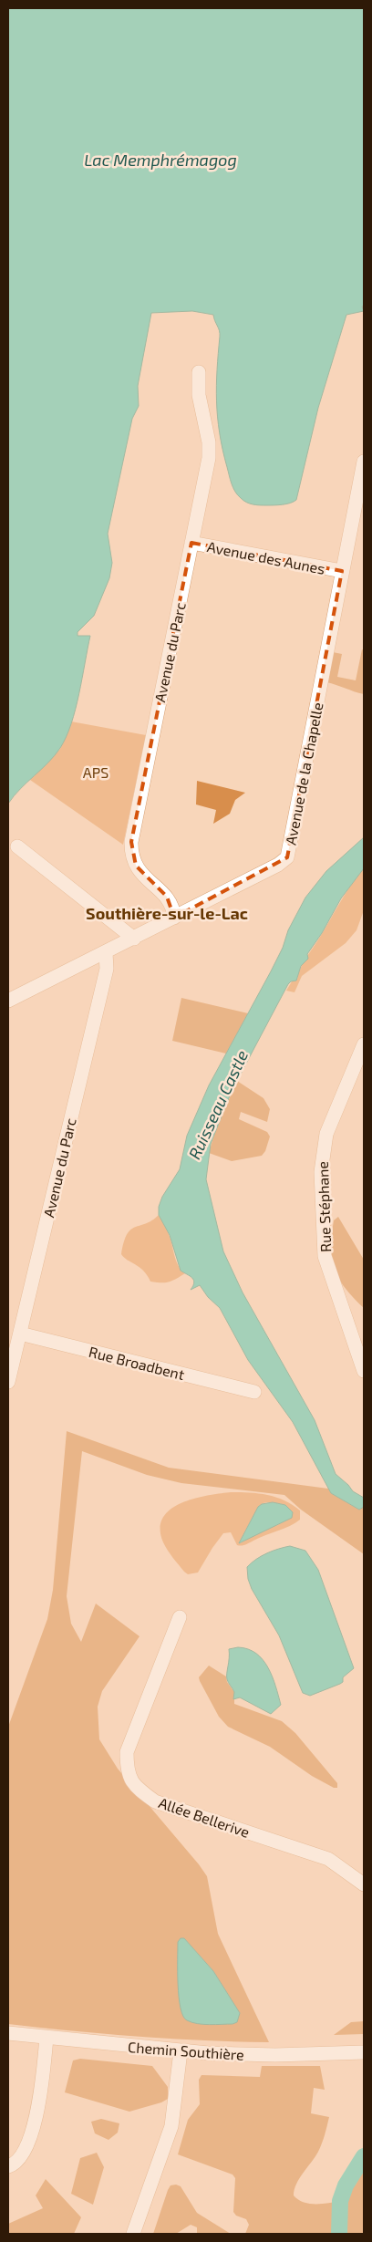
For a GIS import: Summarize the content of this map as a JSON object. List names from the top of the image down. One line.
{"streets":{"street":["Avenue des Aunes","Avenue du Parc","Avenue de la Chapelle","Rue Stéphane","Rue Broadbent","Allée Bellerive","Chemin Southière"]},"crossings":[["Avenue des Aunes","Avenue du Parc"],["Avenue des Aunes","Avenue de la Chapelle"],["Avenue du Parc","Avenue de la Chapelle"],["Avenue du Parc","Rue Broadbent"]],"districts":["Southière-sur-le-Lac"],"water":["Lac Memphrémagog","Ruisseau Castle"],"parks":["APS"]}
